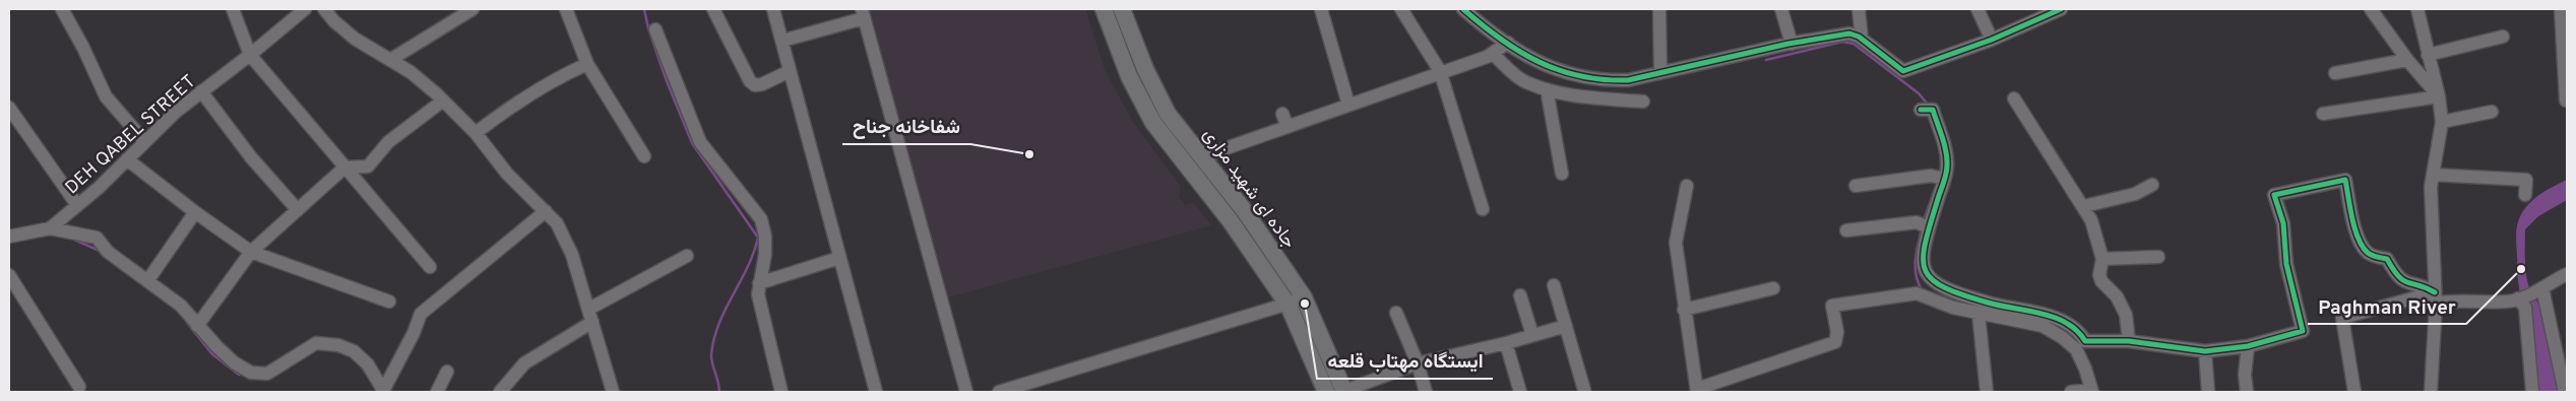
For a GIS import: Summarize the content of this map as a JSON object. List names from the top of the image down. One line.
{"streets":{"main road":["جاده ای شهید مزاری"],"street":["DEH QABEL STREET"]},"places":["شفاخانه جناح","Paghman River","ایستگاه مهتاب قلعه"]}
